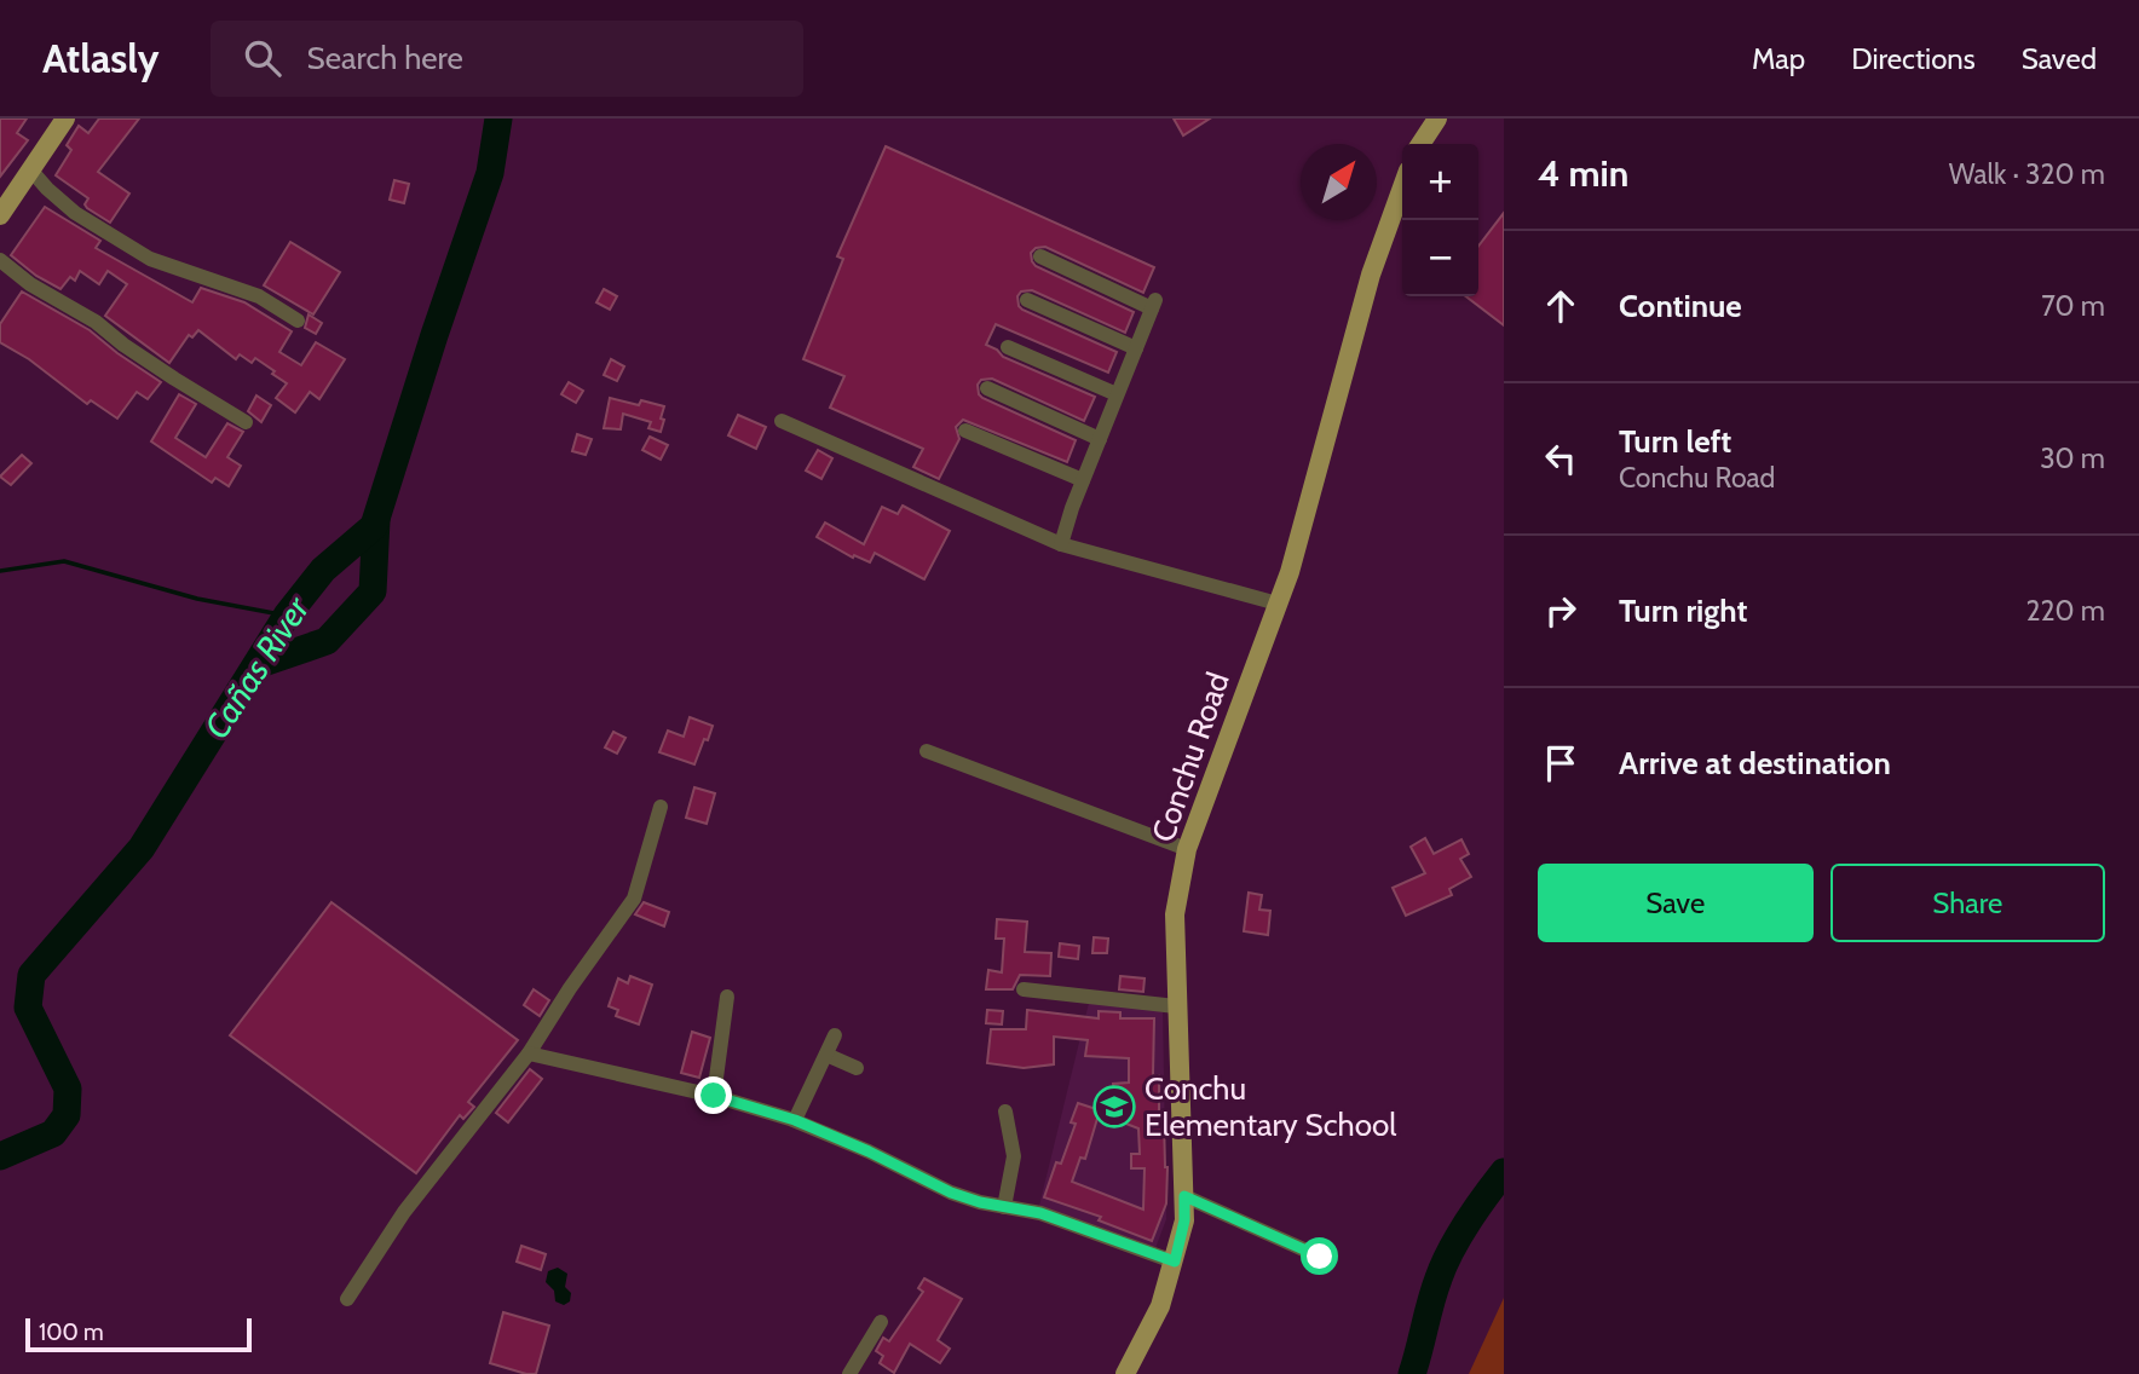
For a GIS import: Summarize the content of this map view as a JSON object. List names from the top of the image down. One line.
{"streets":{"main road":["Conchu Road"]},"water":["Cañas River"],"places":{"school or university":["Conchu Elementary School"]},"scale_bar":"100 m","north":"top right","page":{"header":"Atlasly","search":"Search here","nav":["Map","Directions","Saved"],"heading":["4 min","Walk · 320 m"],"map_buttons":["+","−"],"list":[["Continue","70 m"],["Turn left","Conchu Road","30 m"],["Turn right","220 m"],"Arrive at destination"],"buttons":["Save","Share"],"scale":"100 m"}}
